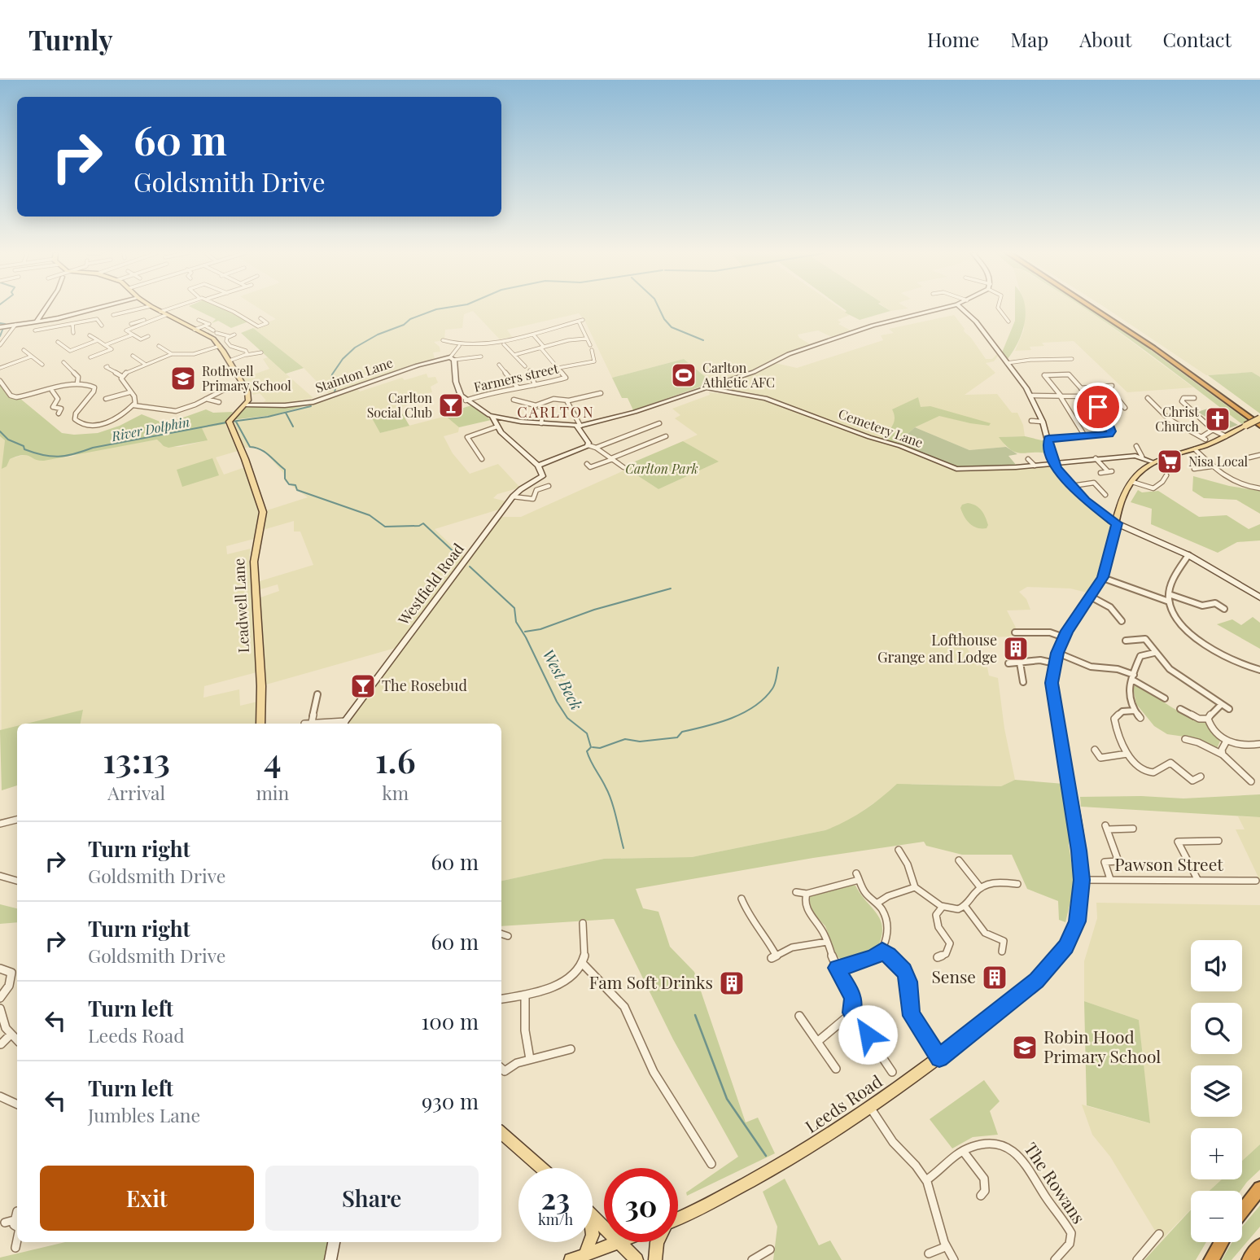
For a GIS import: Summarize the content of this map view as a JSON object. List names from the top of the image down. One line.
{"streets":{"main road":["Leadwell Lane","Leeds Road"],"street":["Stainton Lane","Farmers street","Cemetery Lane","Westfield Road","Pawson Street","The Rowans"]},"crossings":[["Stainton Lane","Leadwell Lane"],["Pawson Street","Leeds Road"]],"districts":["CARLTON"],"water":["River Dolphin","West Beck"],"parks":["Carlton Park"],"places":{"sports":["Carlton Athletic AFC"],"school or university":["Rothwell Primary School","Robin Hood Primary School"],"bar":["Carlton Social Club","The Rosebud"],"church":["Christ Church"],"supermarket":["Nisa Local"],"building":["Lofthouse Grange and Lodge","Sense","Fam Soft Drinks"]},"page":{"header":"Turnly","nav":["Home","Map","About","Contact"],"turn":["60 m","Goldsmith Drive"],"eta":["13:13","Arrival","4","min","1.6","km"],"list":[{"name":"Turn right","note":"Goldsmith Drive","value":"60 m"},{"name":"Turn right","note":"Goldsmith Drive","value":"60 m"},{"name":"Turn left","note":"Leeds Road","value":"100 m"},{"name":"Turn left","note":"Jumbles Lane","value":"930 m"}],"map_buttons":["+","−"],"buttons":["Exit","Share"],"speed":"23 km/h","limit":"30"}}
